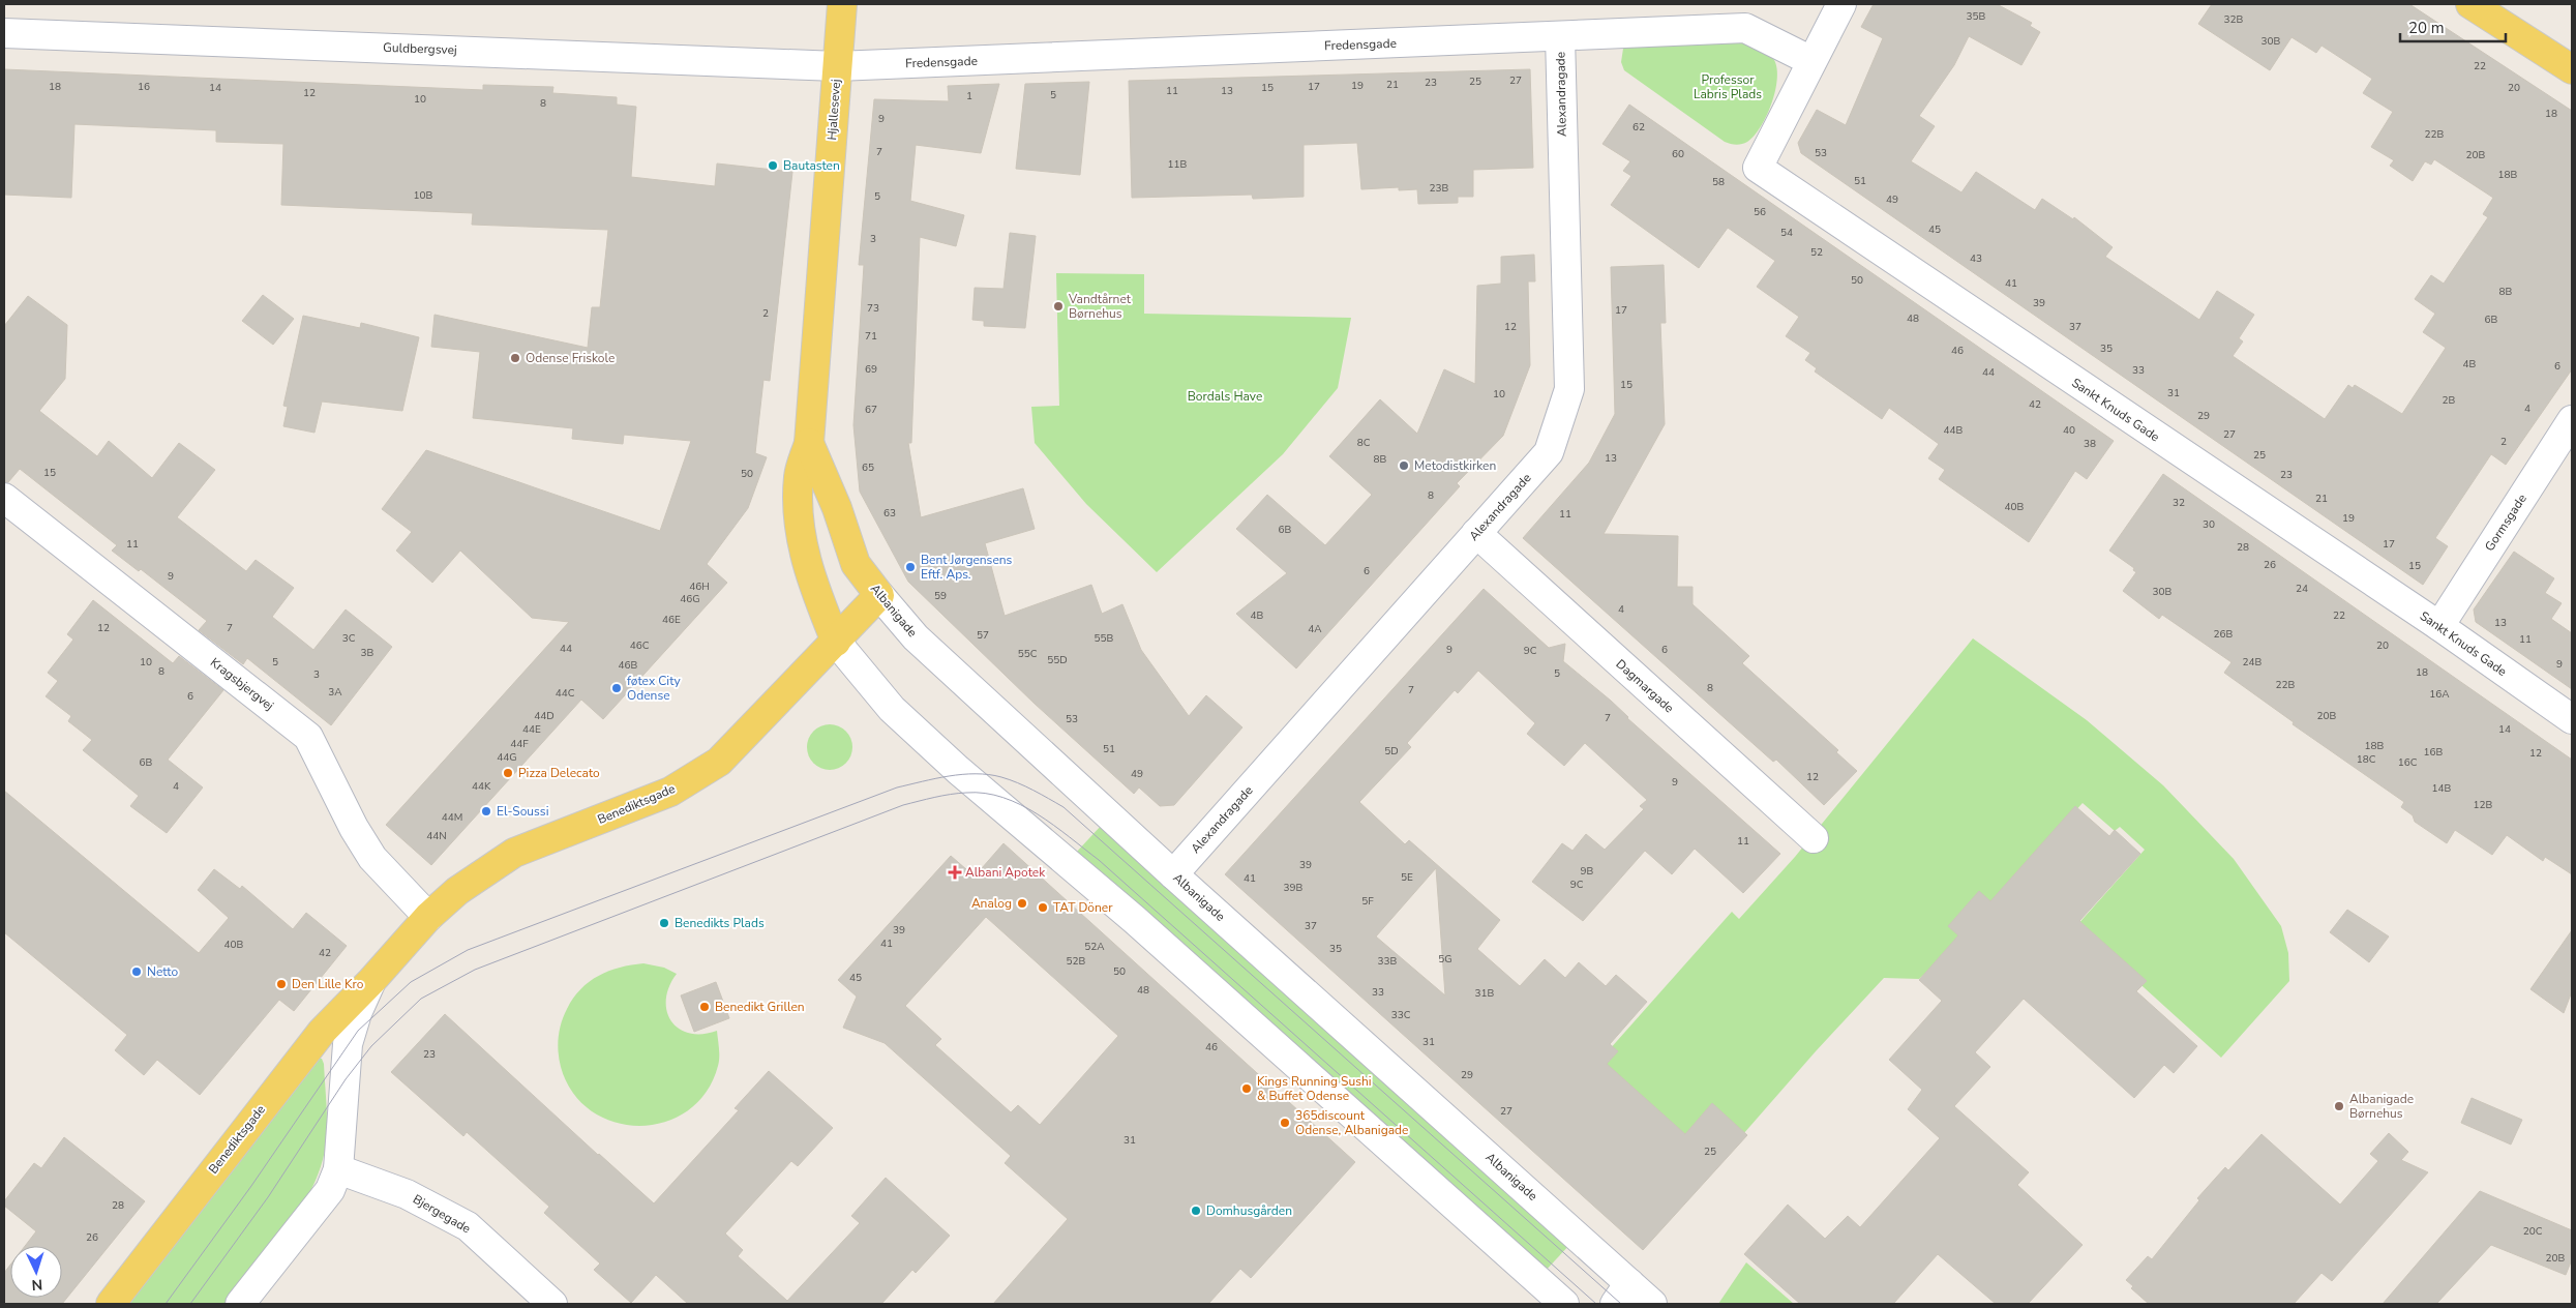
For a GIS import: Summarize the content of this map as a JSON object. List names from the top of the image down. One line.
{"streets":{"main road":["Hjallesevej","Albanigade","Benediktsgade"],"street":["Fredensgade","Guldbergsvej","Alexandragade","Sankt Knuds Gade","Gormsgade","Kragsbjergvej","Dagmargade","Bjergegade"]},"crossings":[["Fredensgade","Guldbergsvej"],["Fredensgade","Alexandragade"],["Fredensgade","Hjallesevej"],["Fredensgade","Sankt Knuds Gade"],["Guldbergsvej","Hjallesevej"],["Alexandragade","Albanigade"],["Alexandragade","Dagmargade"],["Hjallesevej","Albanigade"],["Sankt Knuds Gade","Gormsgade"],["Albanigade","Benediktsgade"],["Kragsbjergvej","Benediktsgade"],["Benediktsgade","Bjergegade"]],"parks":["Professor Labris Plads","Bordals Have"],"places":{"other":["Bautasten","Vandtårnet Børnehus","Odense Friskole","Metodistkirken","Bent Jørgensens Eftf. Aps.","føtex City Odense","Pizza Delecato","El-Soussi","Analog","TAT Döner","Benedikts Plads","Netto","Den Lille Kro","Benedikt Grillen","Kings Running Sushi & Buffet Odense","Albanigade Børnehus","365discount Odense, Albanigade","Domhusgården"],"health":["Albani Apotek"]},"house_numbers":["35B","32B","30B","22","27","25","23","21","19","18","16","17","14","15","20","11","13","12","5","1","10","8","18","9","62","22B","7","53","60","20B","11B","18B","51","58","23B","10B","5","49","56","45","54","3","52","43","50","41","8B","39","73","17","2","48","6B","12","37","71","35","46","4B","6","69","33","44","15","31","10","2B","42","4","67","29","44B","40","27","2","8C","38","25","13","8B","65","15","50","23","8","21","32","40B","63","11","19","30","6B","11","17","28","26","15","6","9","46H","24","30B","59","46G","4","4B","22","46E","13","12","7","4A","26B","57","3C","55B","11","46C","20","44","9","6","9C","3B","55C","55D","10","5","24B","9","46B","8","18","5","3","22B","8","7","3A","44C","16A","6","44D","20B","7","53","44E","14","44F","18B","51","5D","16B","12","44G","18C","6B","16C","49","12","9","4","44K","14B","12B","44M","44N","11","39","9B","5E","41","9C","39B","5F","37","39","41","40B","52A","35","42","5G","52B","33B","50","45","48","33","31B","33C","31","46","23","29","27","31","25","28","20C","26","20B"],"scale_bar":"20 m","north":"bottom"}
